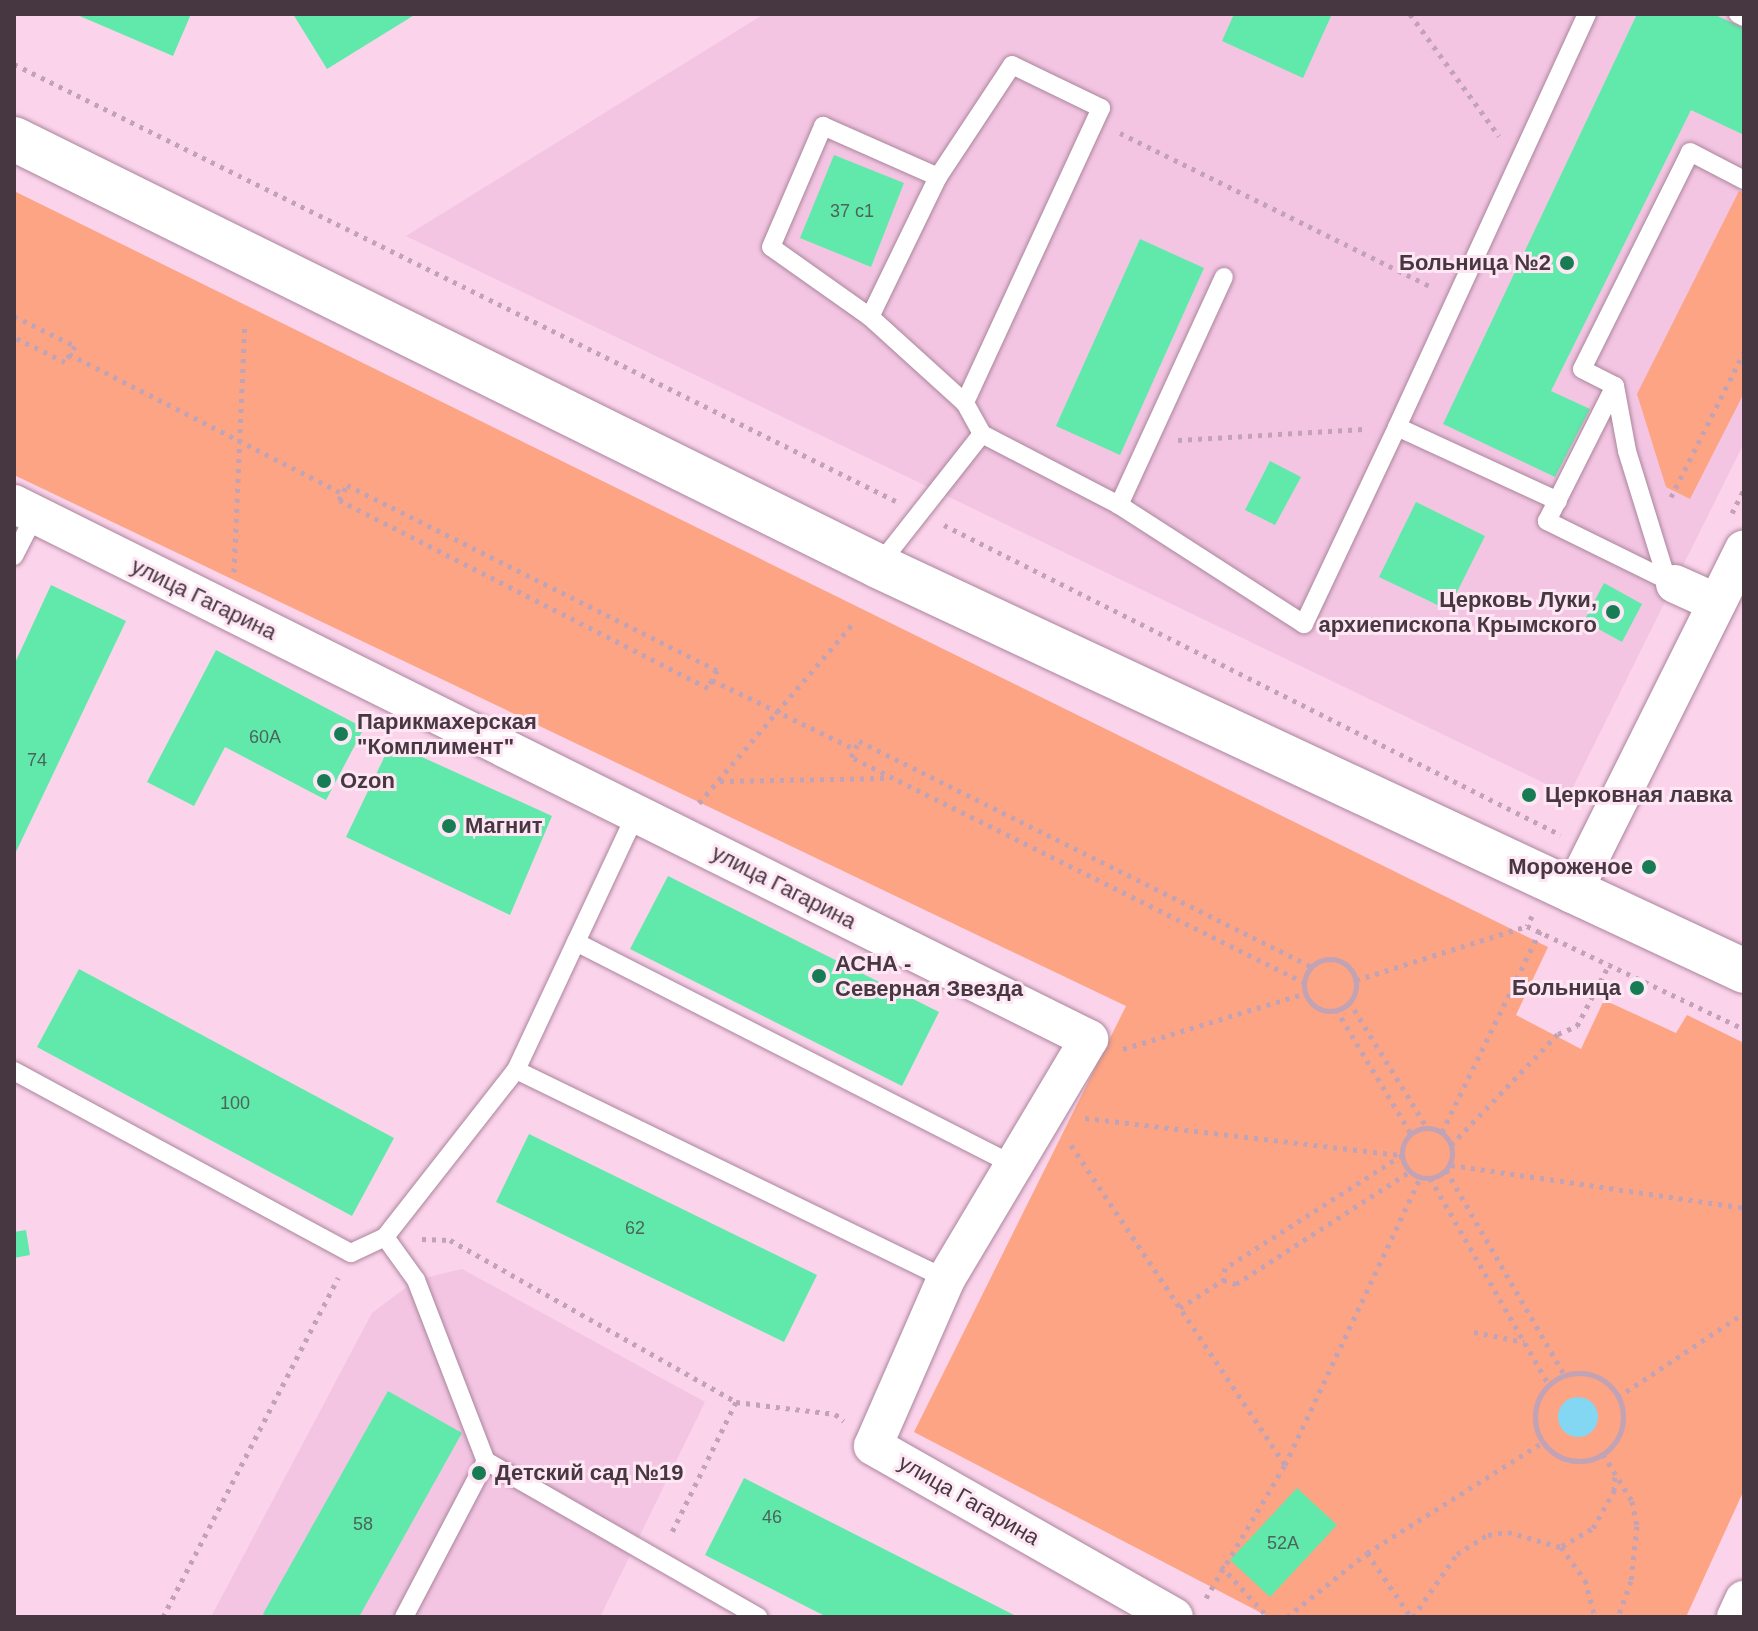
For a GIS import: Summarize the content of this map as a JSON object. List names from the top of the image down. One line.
{"streets":{"street":["улица Гагарина"]},"places":["Больница №2","Церковь Луки, архиепископа Крымского","Парикмахерская \"Комплимент\"","Ozon","Церковная лавка","Магнит","Мороженое","АСНА - Северная Звезда","Больница","Детский сад №19"],"house_numbers":["37 с1","60А","74","100","62","46","58","52А"]}
